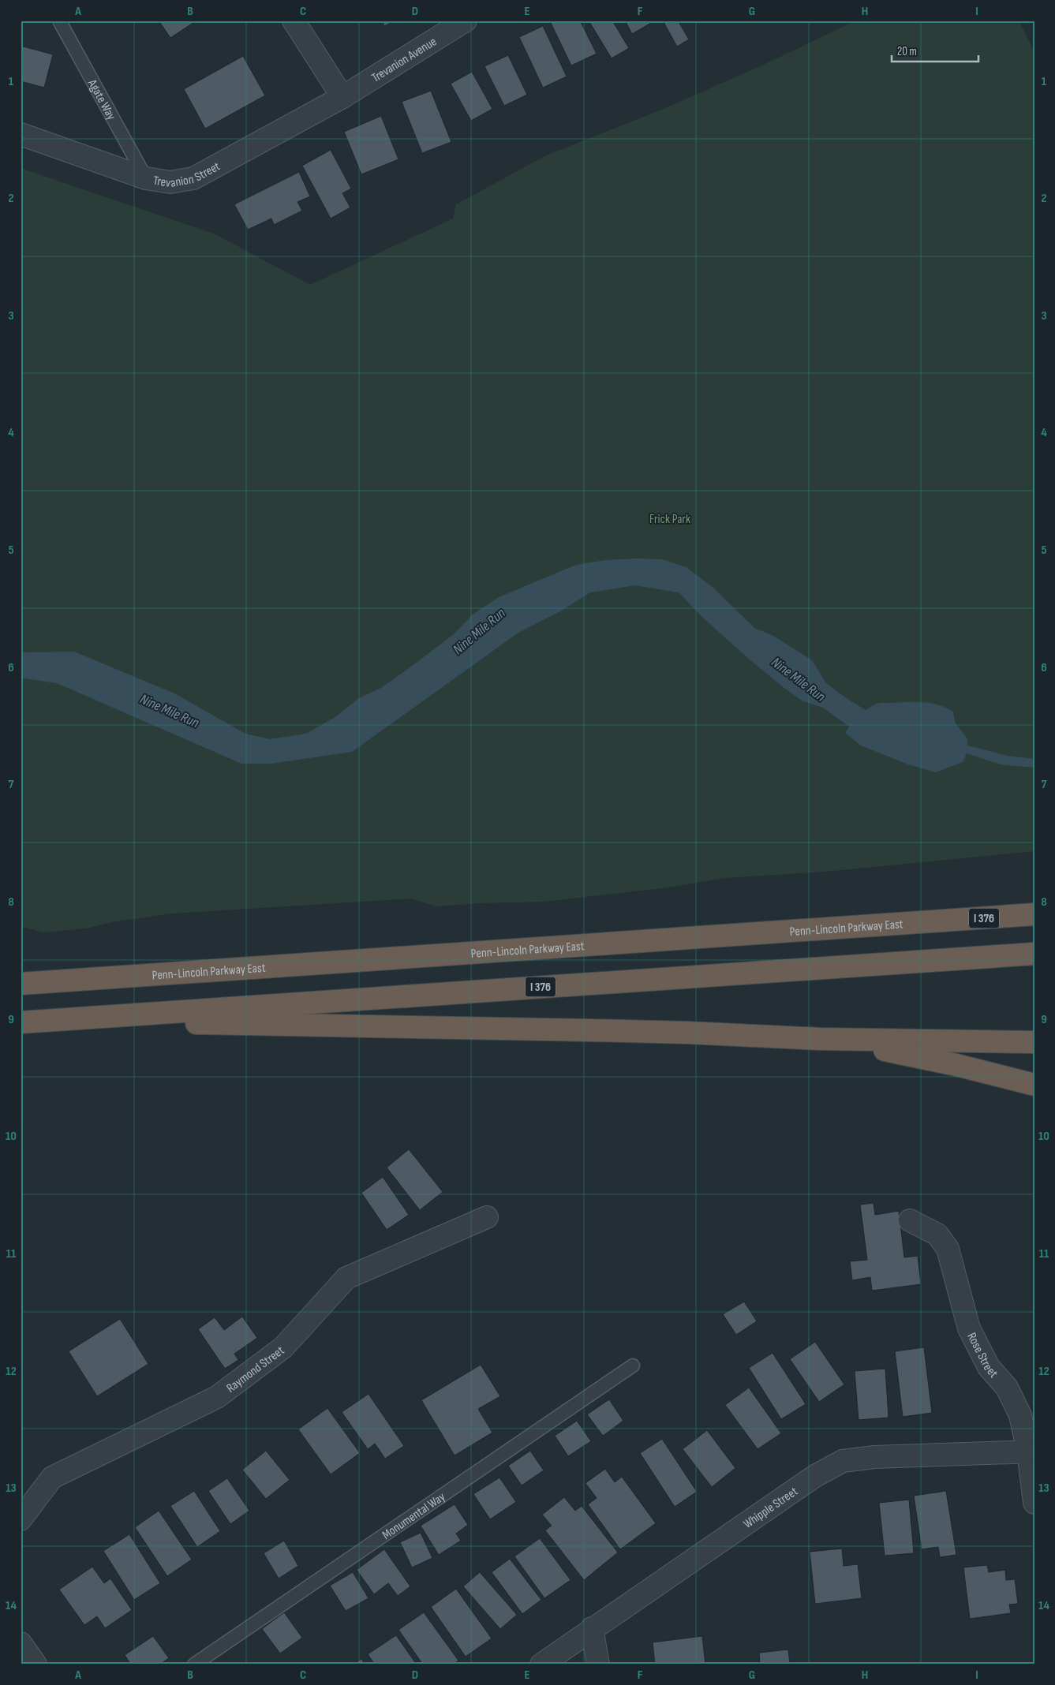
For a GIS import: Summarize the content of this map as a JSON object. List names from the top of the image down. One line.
{"streets":{"highway":["I 376","Penn-Lincoln Parkway East"],"street":["Trevanion Avenue","Trevanion Street","Rose Street","Raymond Street","Whipple Street"],"lane":["Agate Way","Monumental Way"]},"crossings":[["Trevanion Avenue","Trevanion Street"],["Agate Way","Trevanion Street"],["Rose Street","Whipple Street"]],"water":["Nine Mile Run"],"parks":["Frick Park"],"scale_bar":"20 m","grid":{"columns":["A","B","C","D","E","F","G","H","I"],"rows":["1","2","3","4","5","6","7","8","9","10","11","12","13","14"]}}
